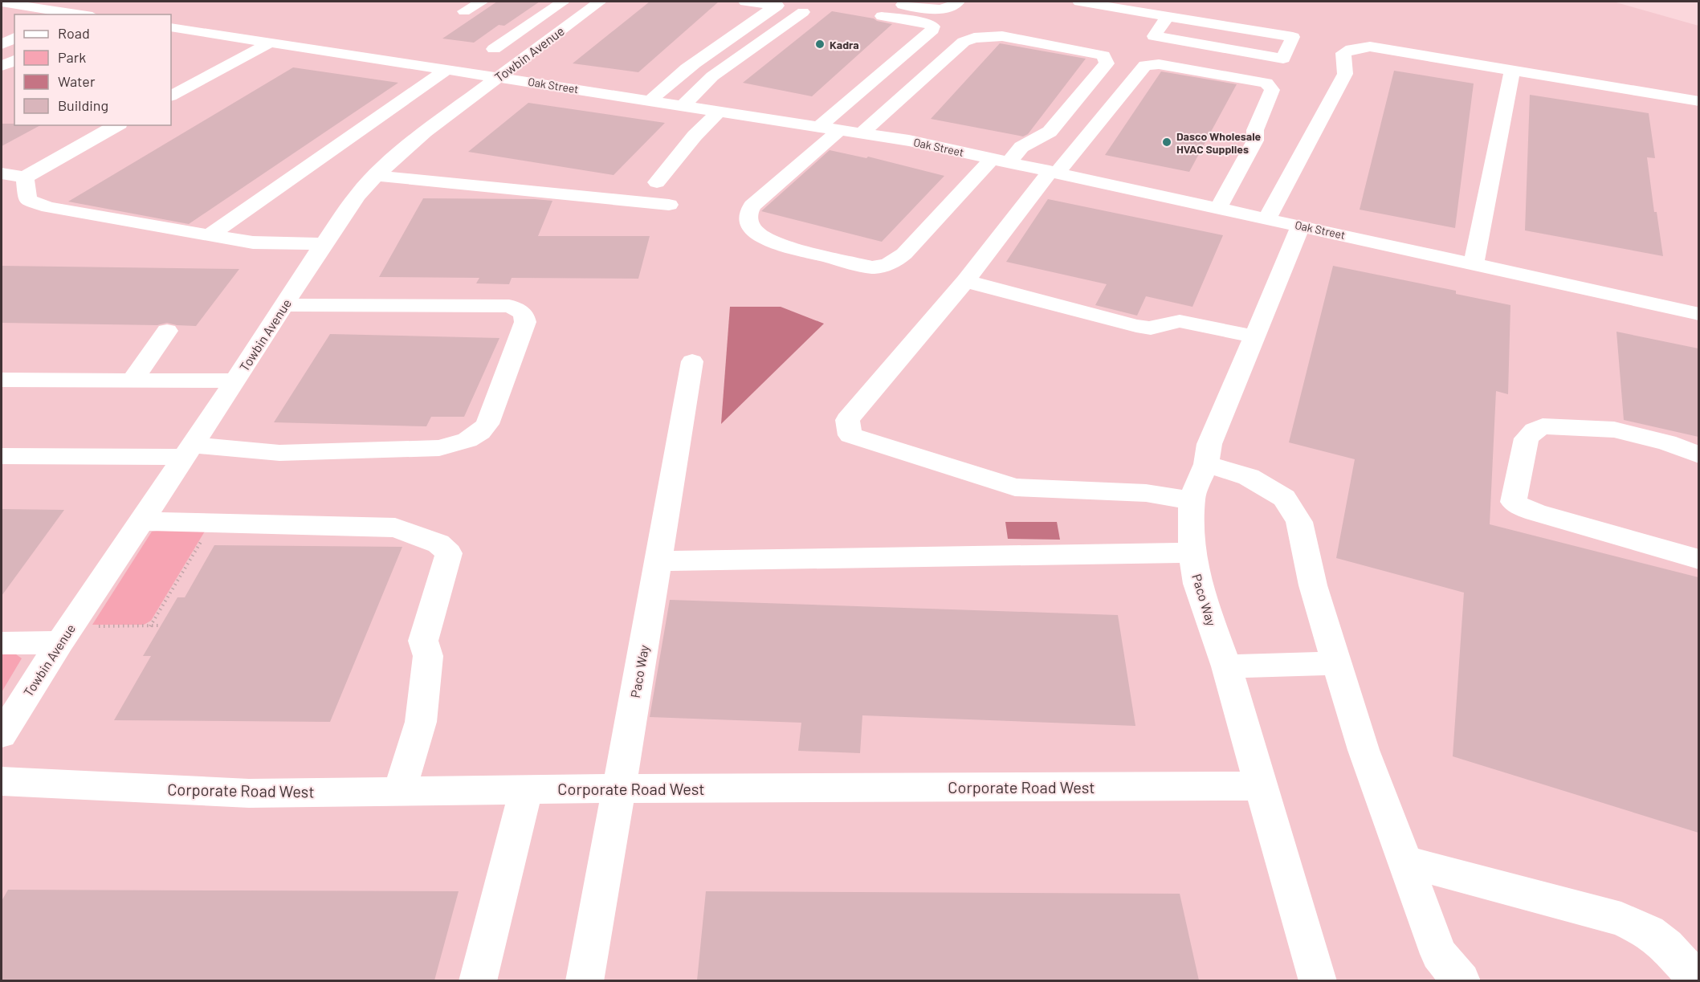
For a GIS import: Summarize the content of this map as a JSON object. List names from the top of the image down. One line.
{"streets":{"street":["Towbin Avenue","Oak Street","Paco Way","Corporate Road West"]},"crossings":[["Towbin Avenue","Oak Street"],["Oak Street","Paco Way"],["Paco Way","Corporate Road West"]],"places":["Kadra","Dasco Wholesale HVAC Supplies"],"legend":["Road","Park","Water","Building"]}
